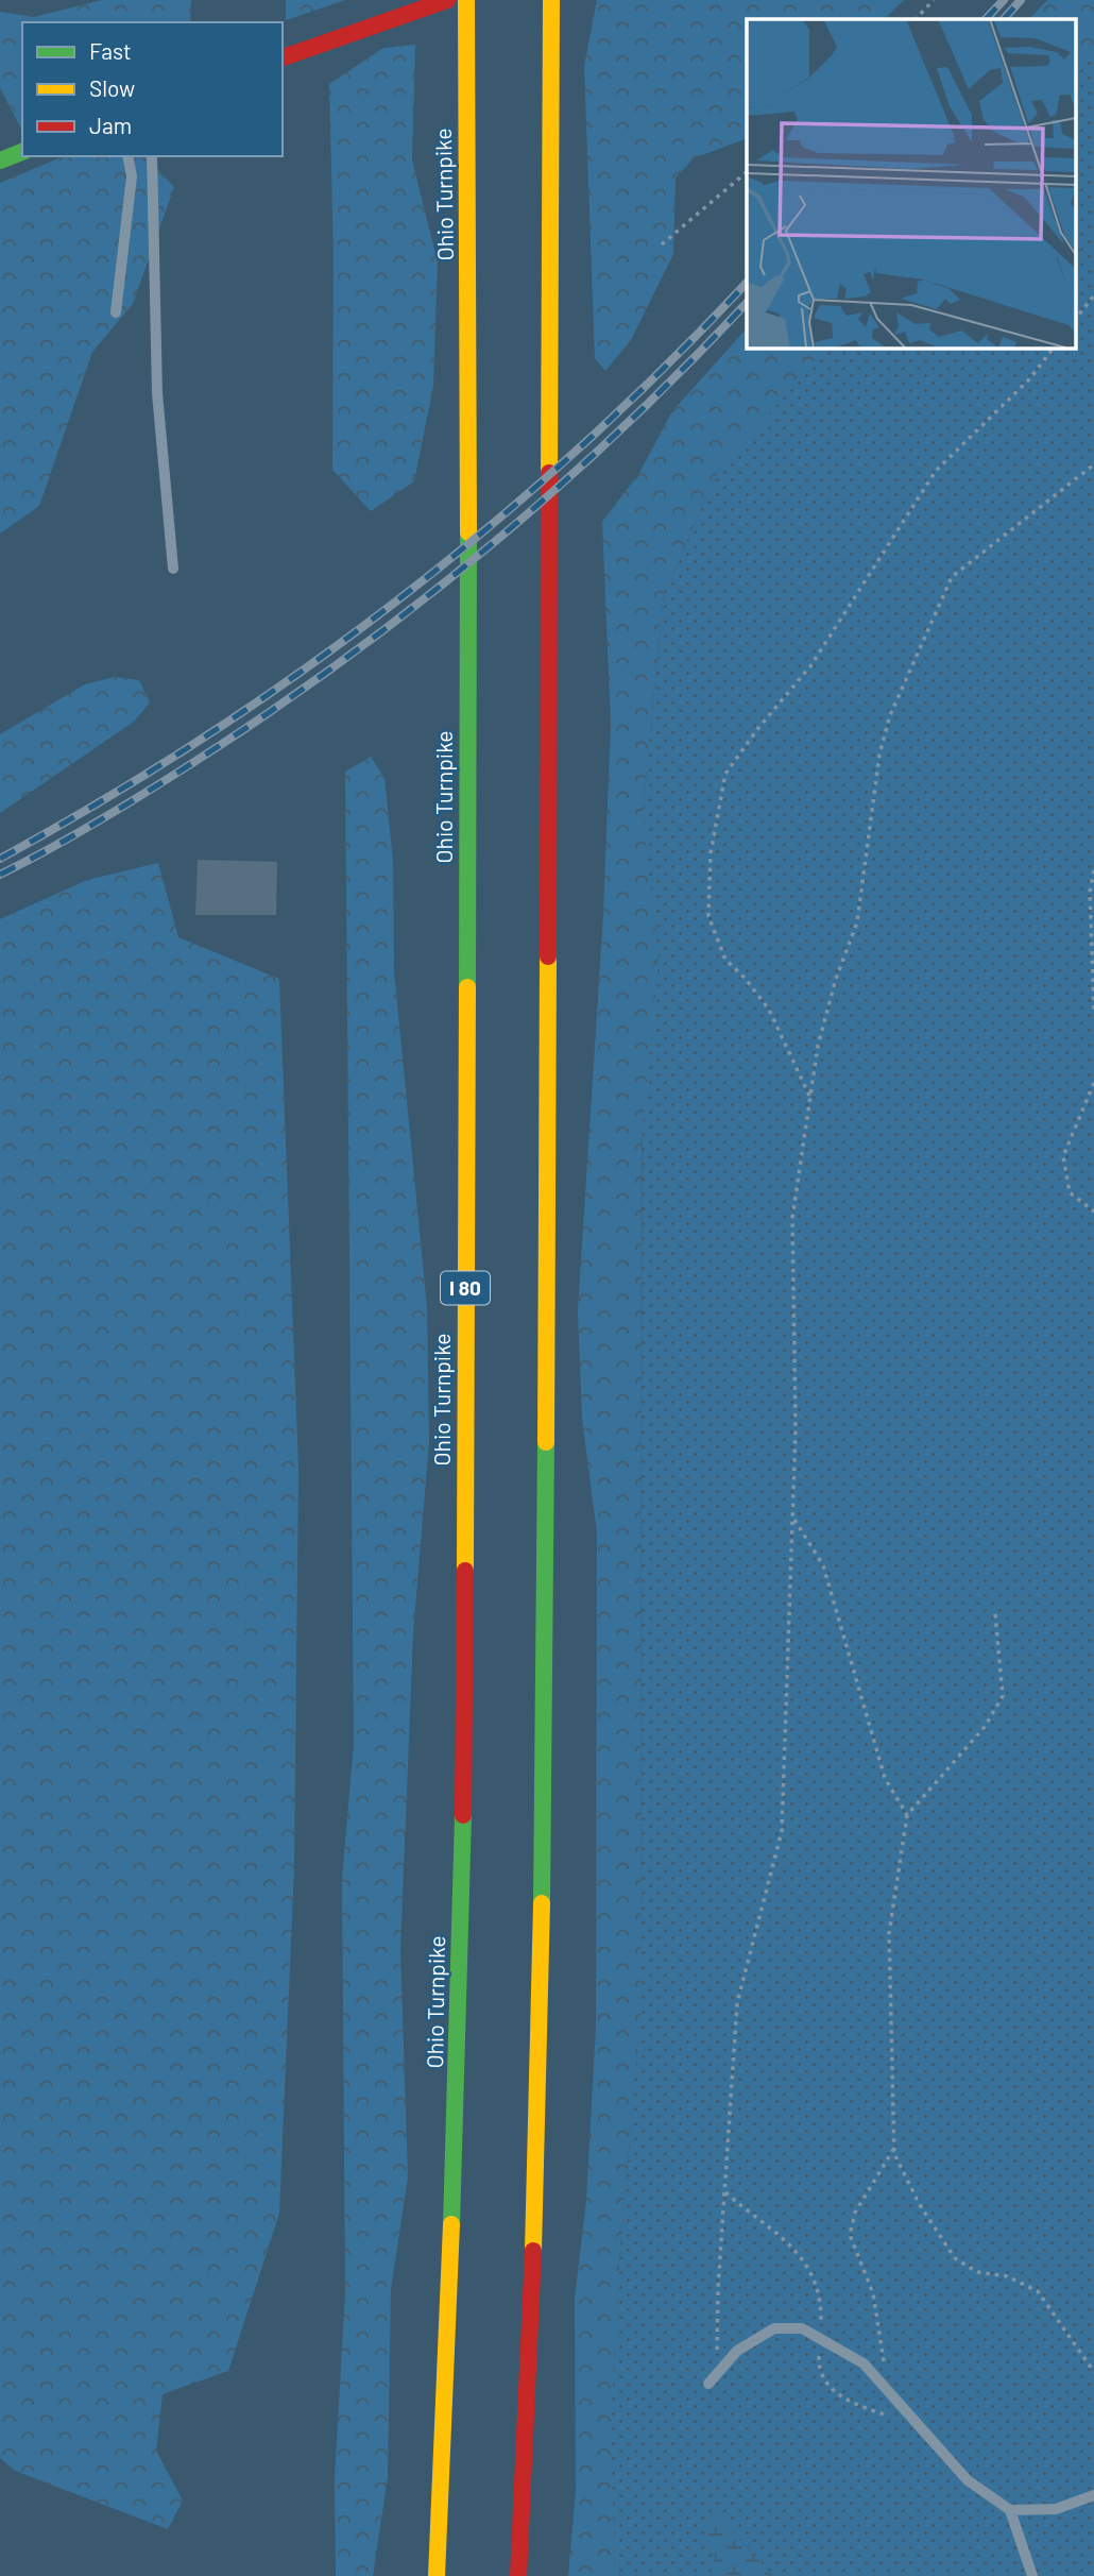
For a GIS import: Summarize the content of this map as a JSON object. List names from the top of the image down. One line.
{"streets":{"main road":["Ohio Turnpike","I 80"]},"legend":["Fast","Slow","Jam"]}
